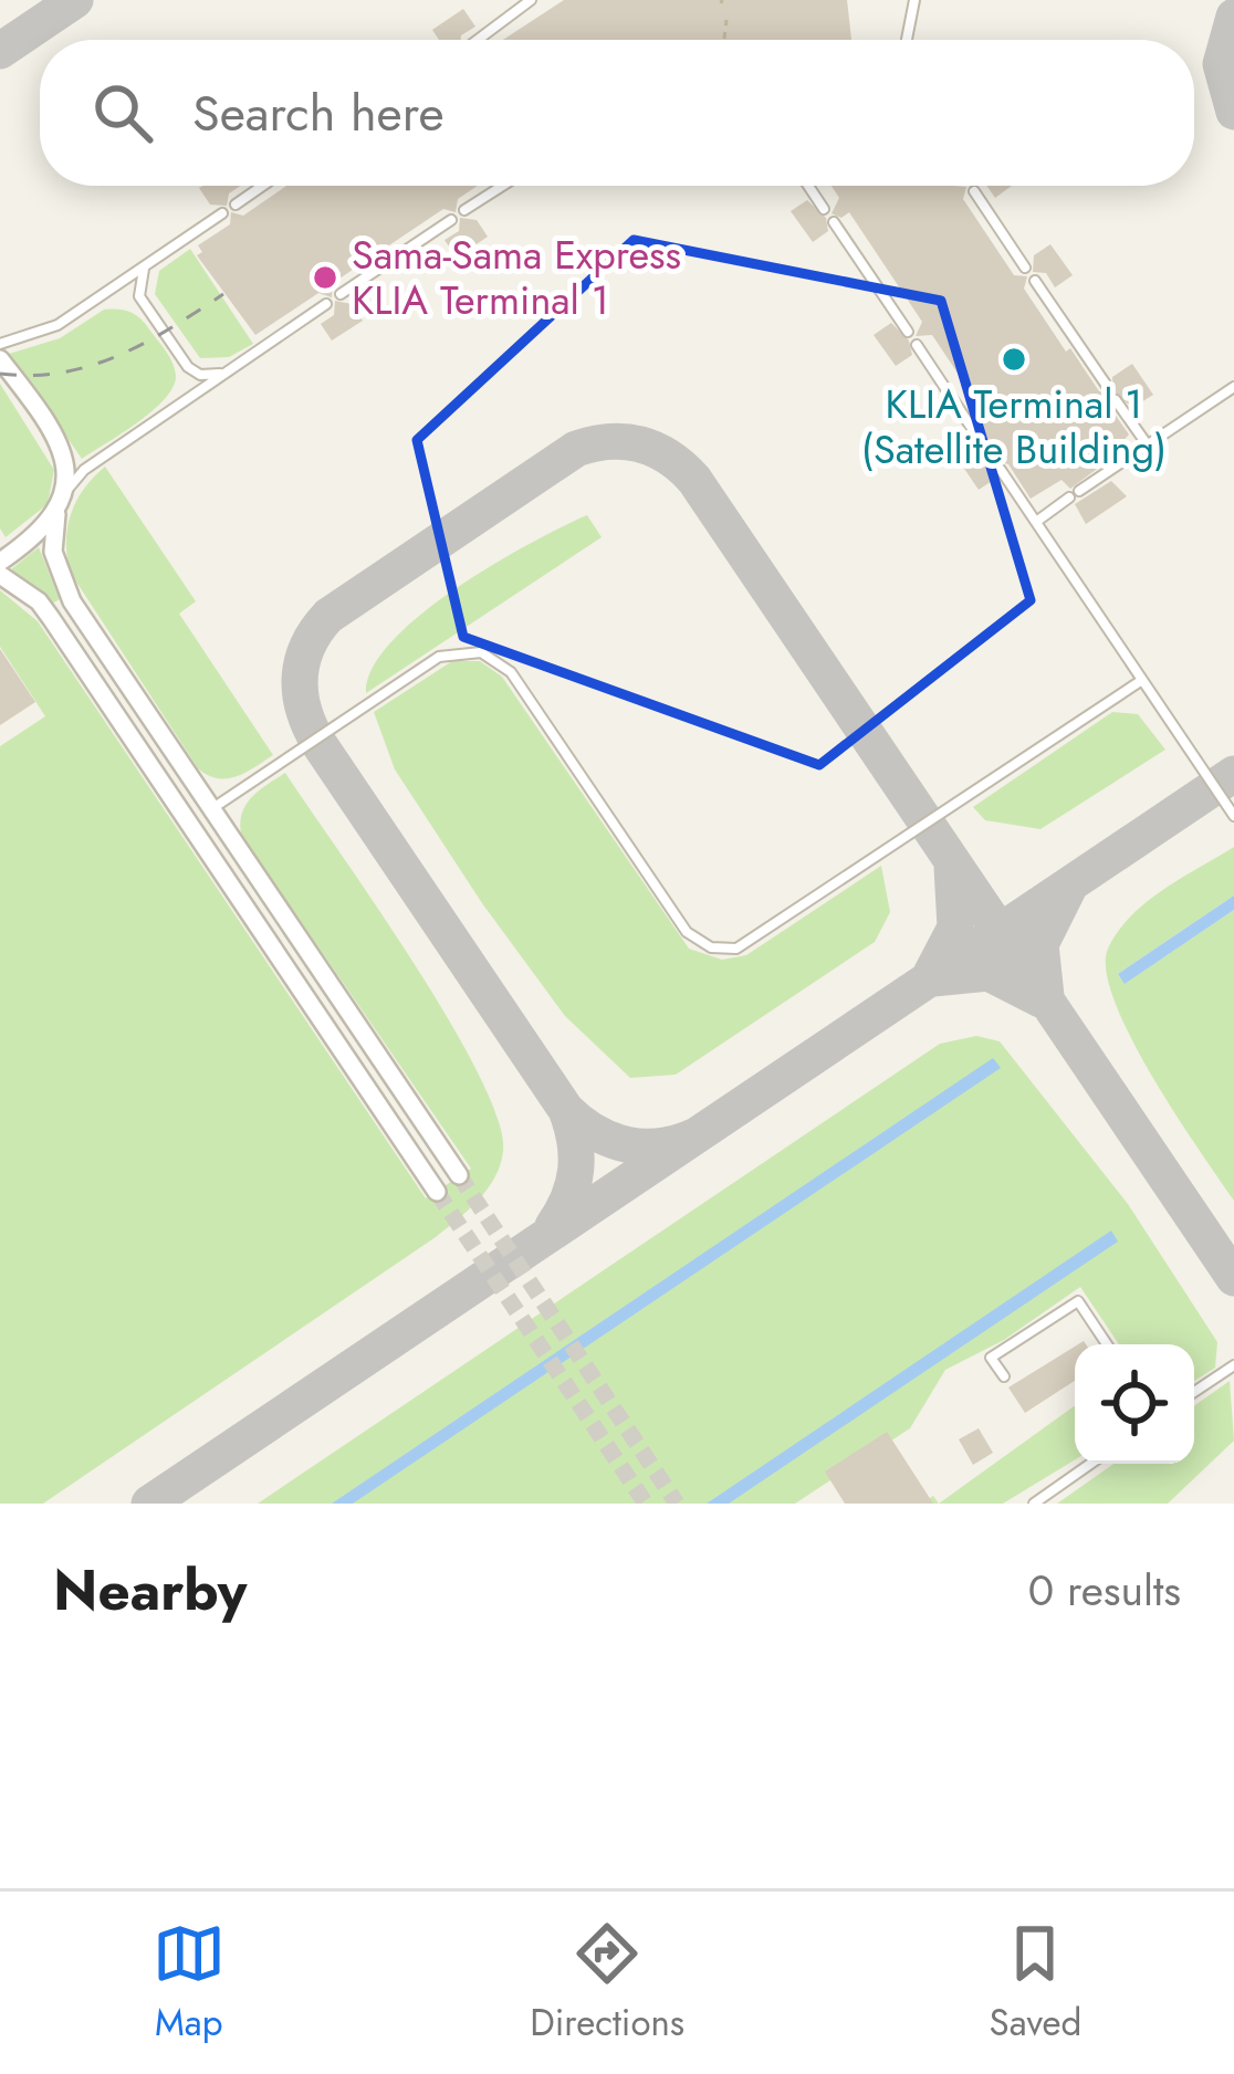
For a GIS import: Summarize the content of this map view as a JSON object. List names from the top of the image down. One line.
{"places":["Sama-Sama Express KLIA Terminal 1","KLIA Terminal 1 (Satellite Building)"],"page":{"search":"Search here","heading":["Nearby","0 results"],"nav":["Map","Directions","Saved"]}}
